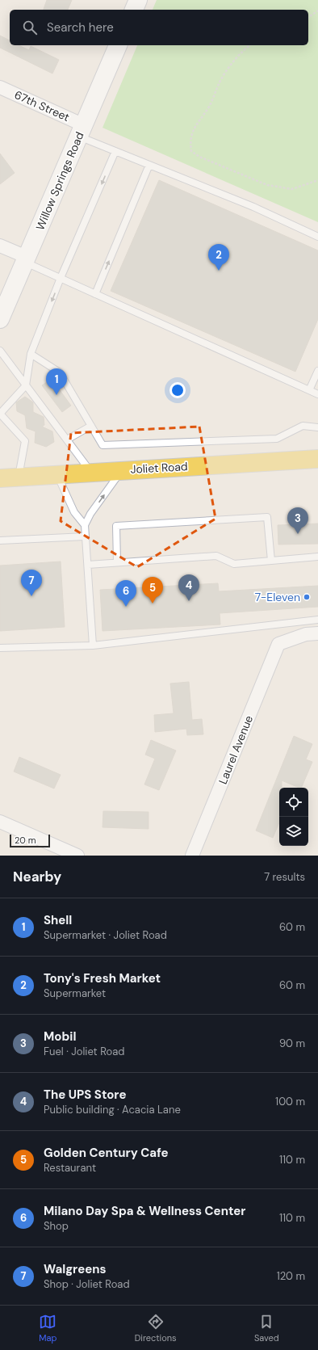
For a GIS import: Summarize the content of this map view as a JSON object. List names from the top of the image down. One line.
{"streets":{"main road":["Willow Springs Road","Joliet Road"],"street":["67th Street","Laurel Avenue"]},"crossings":[["67th Street","Willow Springs Road"]],"places":["7-Eleven"],"scale_bar":"20 m","page":{"search":"Search here","pins":["2","1","3","7","4","5","6"],"scale":"20 m","heading":["Nearby","7 results"],"list":[{"mark":"1","name":"Shell","note":"Supermarket · Joliet Road","value":"60 m"},{"mark":"2","name":"Tony's Fresh Market","note":"Supermarket","value":"60 m"},{"mark":"3","name":"Mobil","note":"Fuel · Joliet Road","value":"90 m"},{"mark":"4","name":"The UPS Store","note":"Public building · Acacia Lane","value":"100 m"},{"mark":"5","name":"Golden Century Cafe","note":"Restaurant","value":"110 m"},{"mark":"6","name":"Milano Day Spa & Wellness Center","note":"Shop","value":"110 m"},{"mark":"7","name":"Walgreens","note":"Shop · Joliet Road","value":"120 m"}],"nav":["Map","Directions","Saved"]}}
